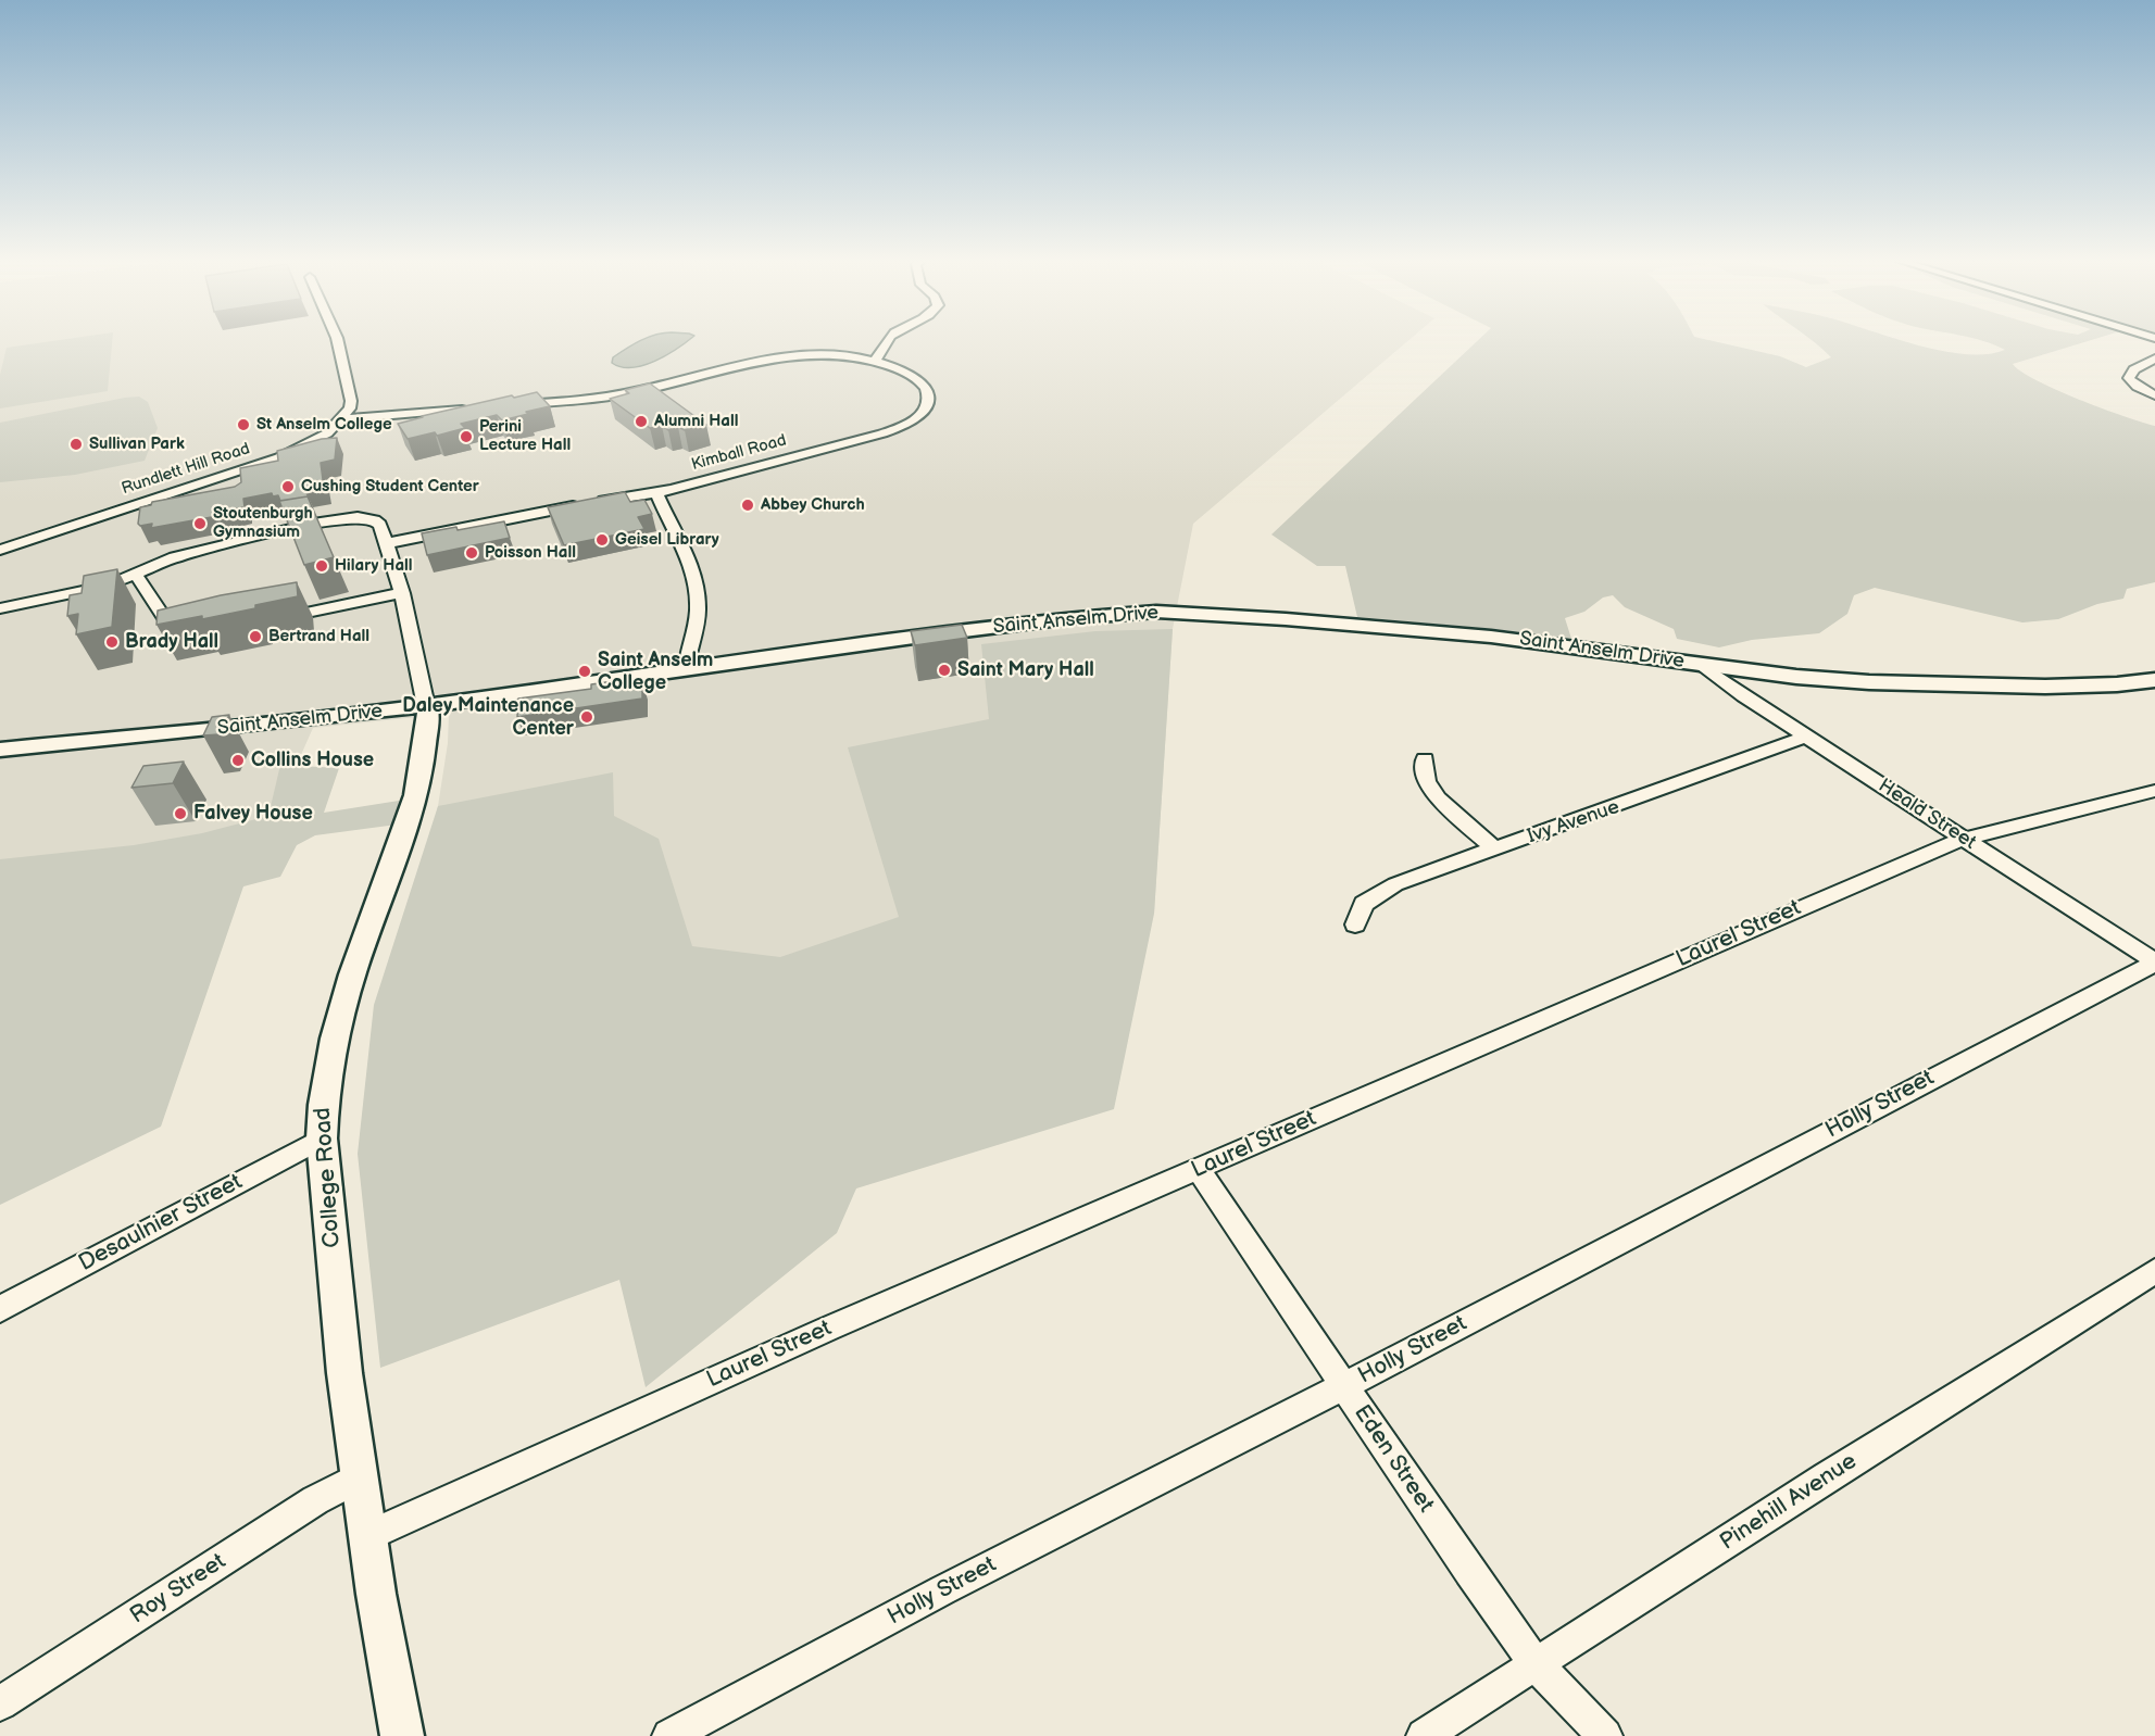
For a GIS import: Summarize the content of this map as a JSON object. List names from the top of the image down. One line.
{"streets":{"street":["Kimball Road","Rundlett Hill Road","Saint Anselm Drive","Heald Street","Ivy Avenue","Laurel Street","Holly Street","College Road","Desaulnier Street","Eden Street","Pinehill Avenue","Roy Street"]},"crossings":[["Saint Anselm Drive","Heald Street"],["Saint Anselm Drive","College Road"],["Heald Street","Ivy Avenue"],["Heald Street","Laurel Street"],["Heald Street","Holly Street"],["Laurel Street","College Road"],["Laurel Street","Eden Street"],["Holly Street","Eden Street"],["College Road","Desaulnier Street"],["College Road","Roy Street"],["Eden Street","Pinehill Avenue"]],"places":["Alumni Hall","St Anselm College","Perini Lecture Hall","Sullivan Park","Cushing Student Center","Abbey Church","Stoutenburgh Gymnasium","Geisel Library","Poisson Hall","Hilary Hall","Bertrand Hall","Brady Hall","Saint Mary Hall","Saint Anselm College","Daley Maintenance Center","Collins House","Falvey House"]}
